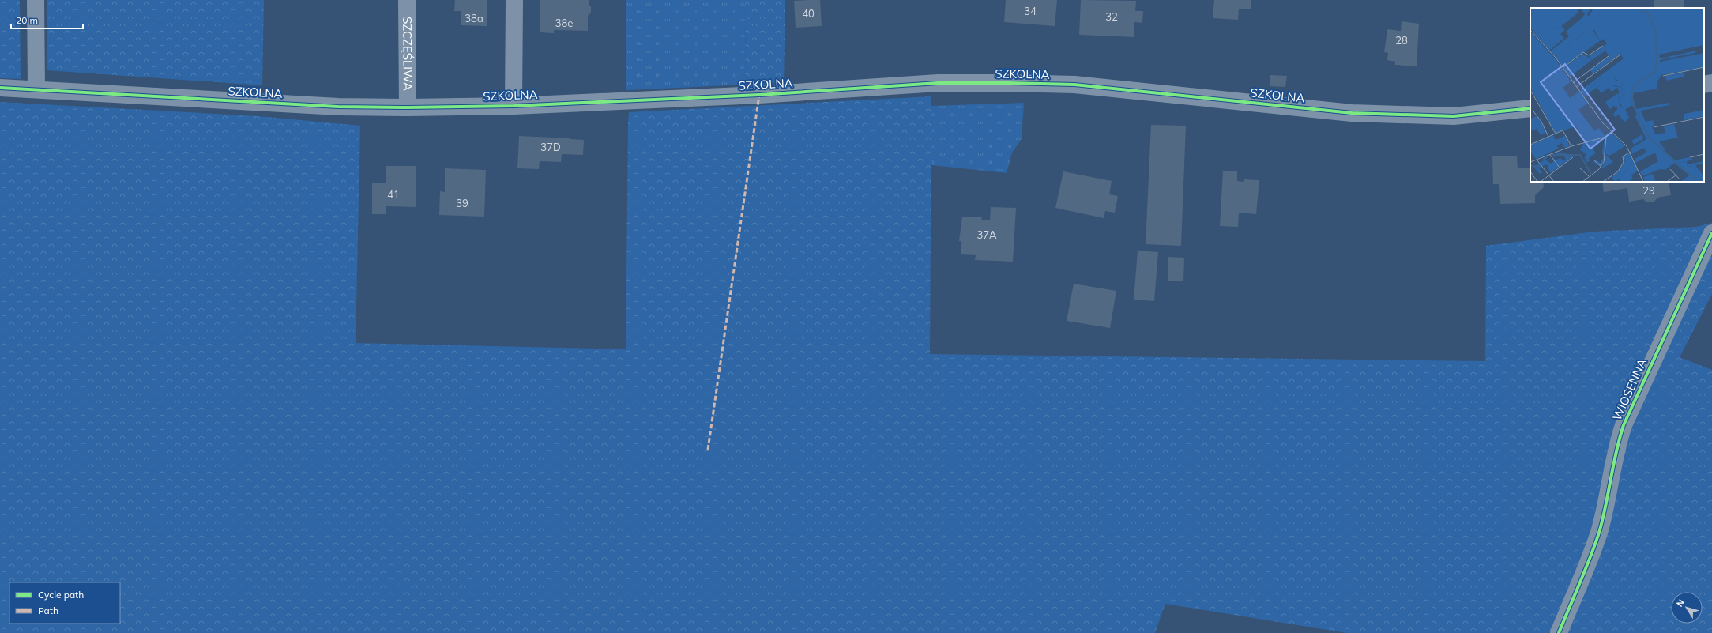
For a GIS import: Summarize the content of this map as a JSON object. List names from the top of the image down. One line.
{"streets":{"street":["SZCZĘŚLIWA","SZKOLNA","WIOSENNA"]},"crossings":[["SZCZĘŚLIWA","SZKOLNA"]],"house_numbers":["34","40","32","38a","38e","28","37D","29","41","39","37A"],"legend":["Cycle path","Path"],"scale_bar":"20 m","north":"top left"}
